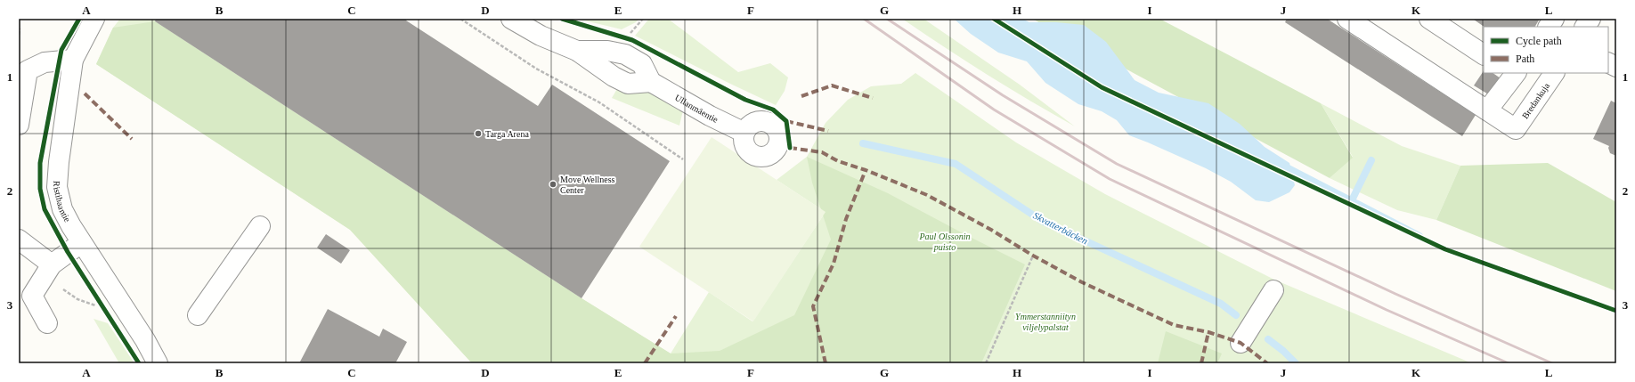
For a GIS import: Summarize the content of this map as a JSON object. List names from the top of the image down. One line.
{"streets":{"street":["Bredankuja","Ullanmäentie","Ristihaantie"]},"water":["Skvatterbäcken"],"parks":["Paul Olssonin puisto","Ymmerstanniityn viljelypalstat"],"places":["Targa Arena","Move Wellness Center"],"legend":["Cycle path","Path"],"grid":{"columns":["A","B","C","D","E","F","G","H","I","J","K","L"],"rows":["1","2","3"]}}
